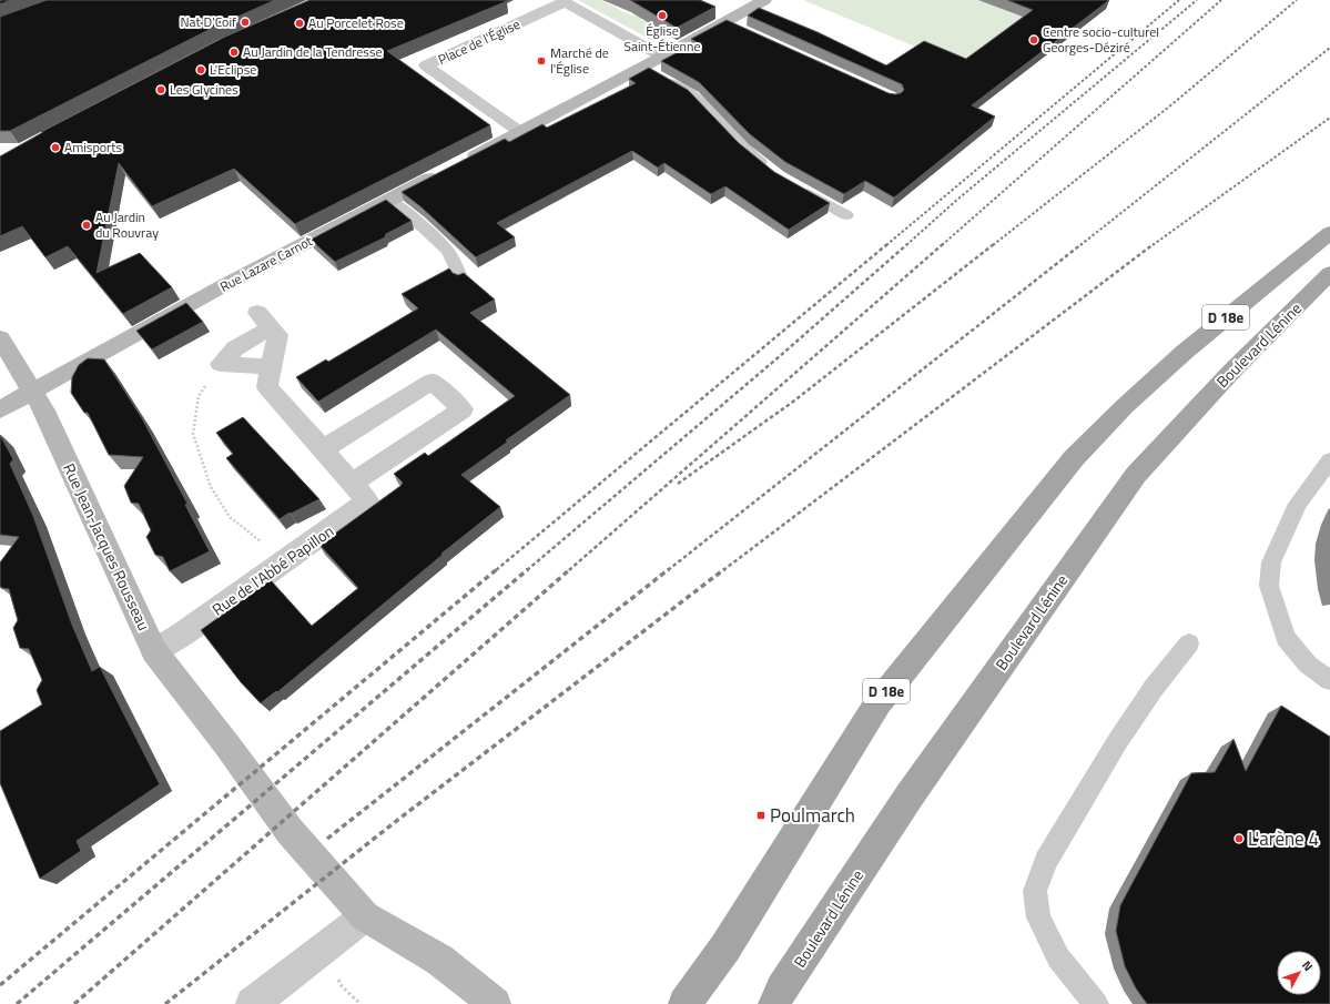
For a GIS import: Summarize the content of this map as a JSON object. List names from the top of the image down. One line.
{"streets":{"main road":["D 18e","Boulevard Lénine"],"street":["Place de l'Église","Rue Lazare Carnot","Rue Jean-Jacques Rousseau","Rue de l'Abbé Papillon"]},"crossings":[["Place de l'Église","Rue Lazare Carnot"],["Rue Lazare Carnot","Rue Jean-Jacques Rousseau"],["Rue Jean-Jacques Rousseau","Rue de l'Abbé Papillon"]],"places":{"other":["Église Saint-Étienne","Nat D'Coif","Au Porcelet Rose","Centre socio-culturel Georges-Déziré","Au Jardin de la Tendresse","Marché de l'Église","L'Eclipse","Les Glycines","Amisports","Au Jardin du Rouvray","L'arène 4"],"transit":["Poulmarch"]},"north":"top right"}
